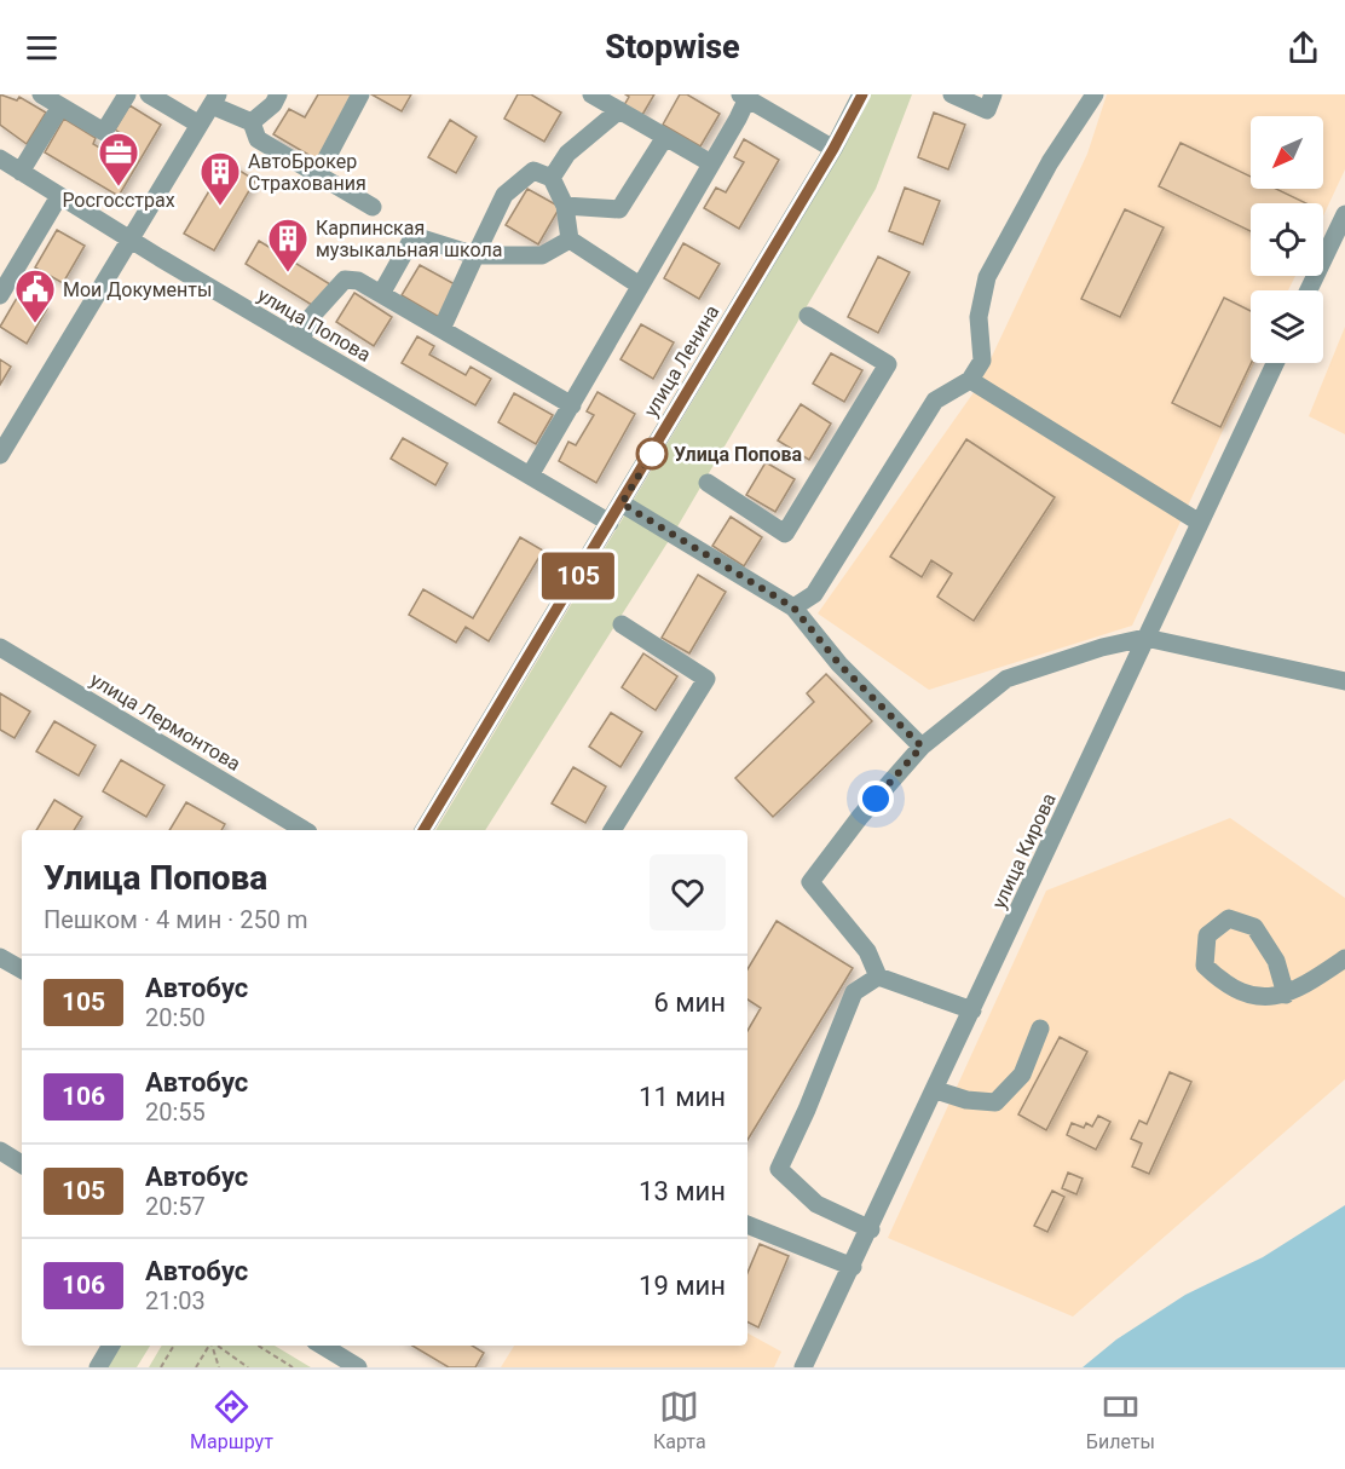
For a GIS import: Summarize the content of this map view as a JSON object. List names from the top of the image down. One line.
{"streets":{"street":["улица Попова","улица Ленина","улица Лермонтова","улица Кирова"]},"crossings":[["улица Попова","улица Ленина"]],"places":{"office":["Росгосстрах"],"building":["АвтоБрокер Страхования","Карпинская музыкальная школа"],"public building":["Мои Документы"],"other":["Улица Попова"]},"lines":["bus line 105"],"north":"bottom left","page":{"header":"Stopwise","on_map":"105","heading":["Улица Попова","Пешком · 4 мин · 250 m"],"list":[{"mark":"105","name":"Автобус","note":"20:50","value":"6 мин"},{"mark":"106","name":"Автобус","note":"20:55","value":"11 мин"},{"mark":"105","name":"Автобус","note":"20:57","value":"13 мин"},{"mark":"106","name":"Автобус","note":"21:03","value":"19 мин"}],"tabs":["Маршрут","Карта","Билеты"]}}
